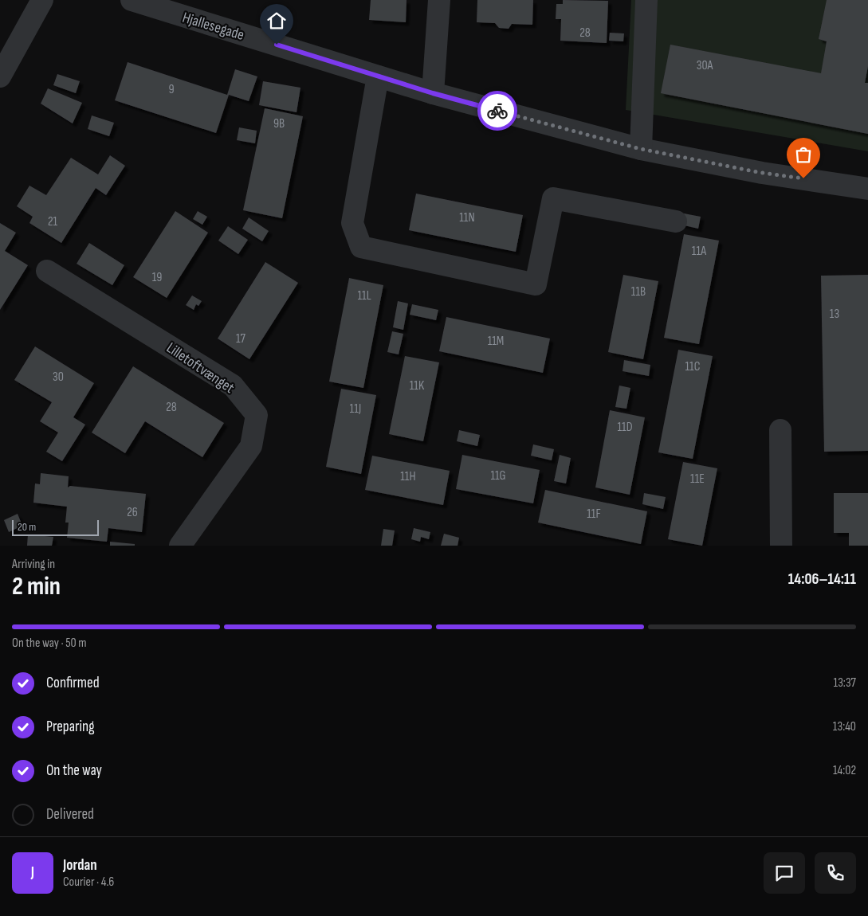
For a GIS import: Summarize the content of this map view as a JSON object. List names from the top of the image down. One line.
{"streets":{"street":["Hjallesegade","Lilletoftvænget"]},"house_numbers":["28","30A","9","9B","11N","21","11A","19","11B","11L","13","17","11M","11C","30","11K","28","11J","11D","11G","11H","11E","26","11F"],"scale_bar":"20 m","page":{"scale":"20 m","heading":["2 min","Arriving in","14:06–14:11"],"panel":["Jordan","Courier · 4.6"],"bar":"On the way · 50 m","list":[["Confirmed","13:37"],["Preparing","13:40"],["On the way","14:02"],"Delivered"],"round":"J"}}
